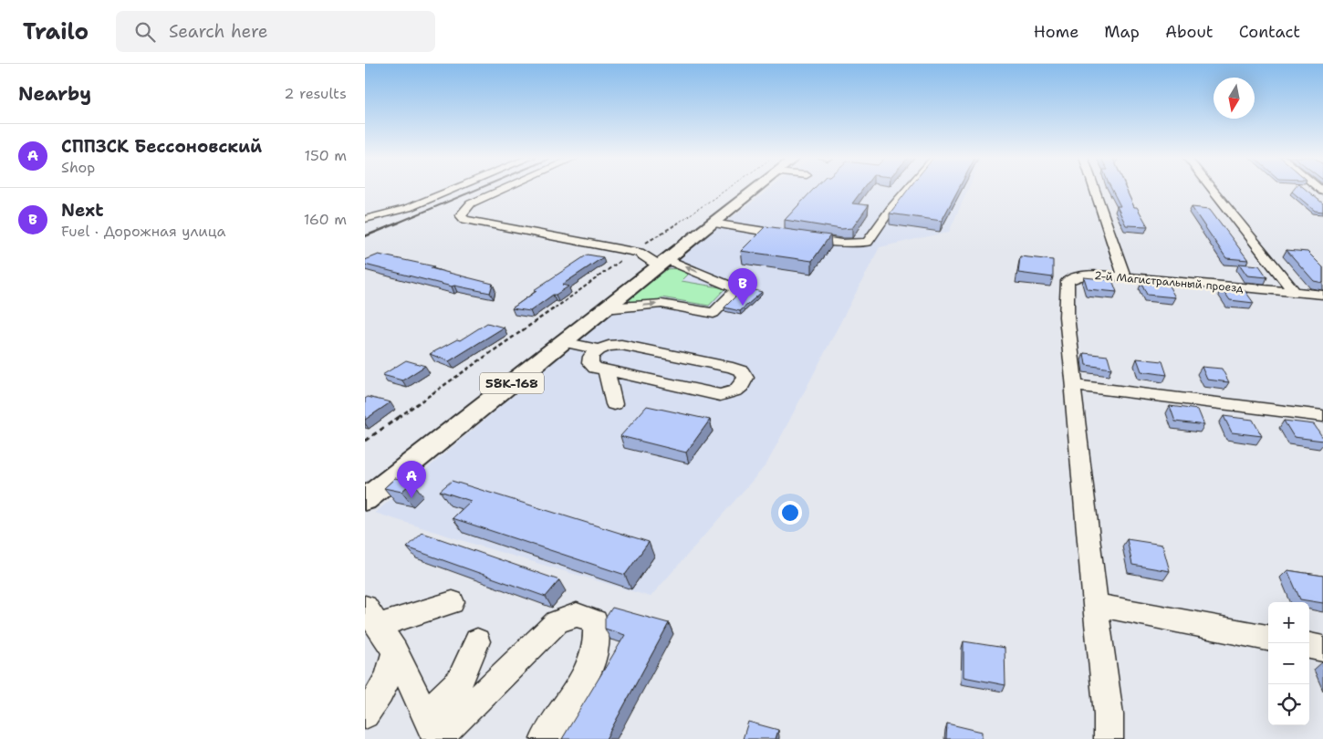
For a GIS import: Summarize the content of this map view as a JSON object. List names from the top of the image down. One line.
{"streets":{"main road":["58К-168"],"street":["2-й Магистральный проезд"]},"north":"bottom","page":{"header":"Trailo","search":"Search here","nav":["Home","Map","About","Contact"],"heading":["Nearby","2 results"],"list":[{"mark":"A","name":"СППЗСК Бессоновский","note":"Shop","value":"150 m"},{"mark":"B","name":"Next","note":"Fuel · Дорожная улица","value":"160 m"}],"pins":["B","A"],"map_buttons":["+","−"]}}
